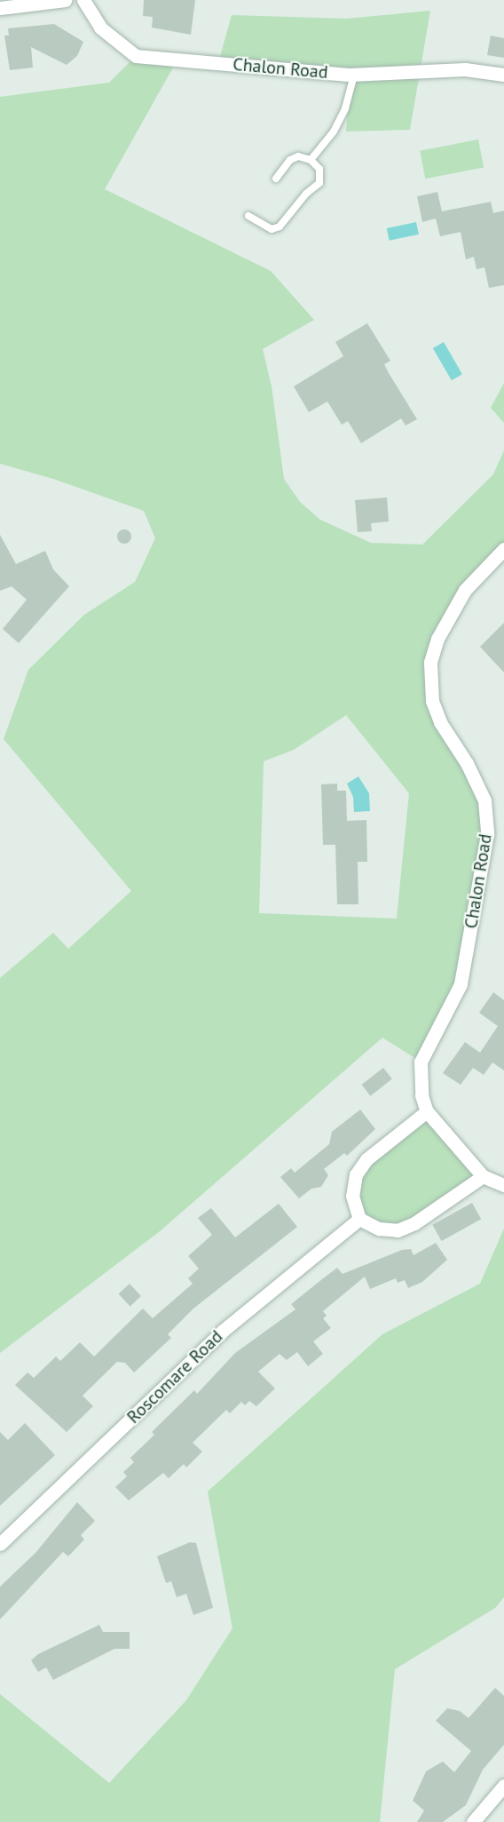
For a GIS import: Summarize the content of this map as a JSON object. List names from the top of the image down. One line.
{"streets":{"street":["Chalon Road","Roscomare Road"]}}
